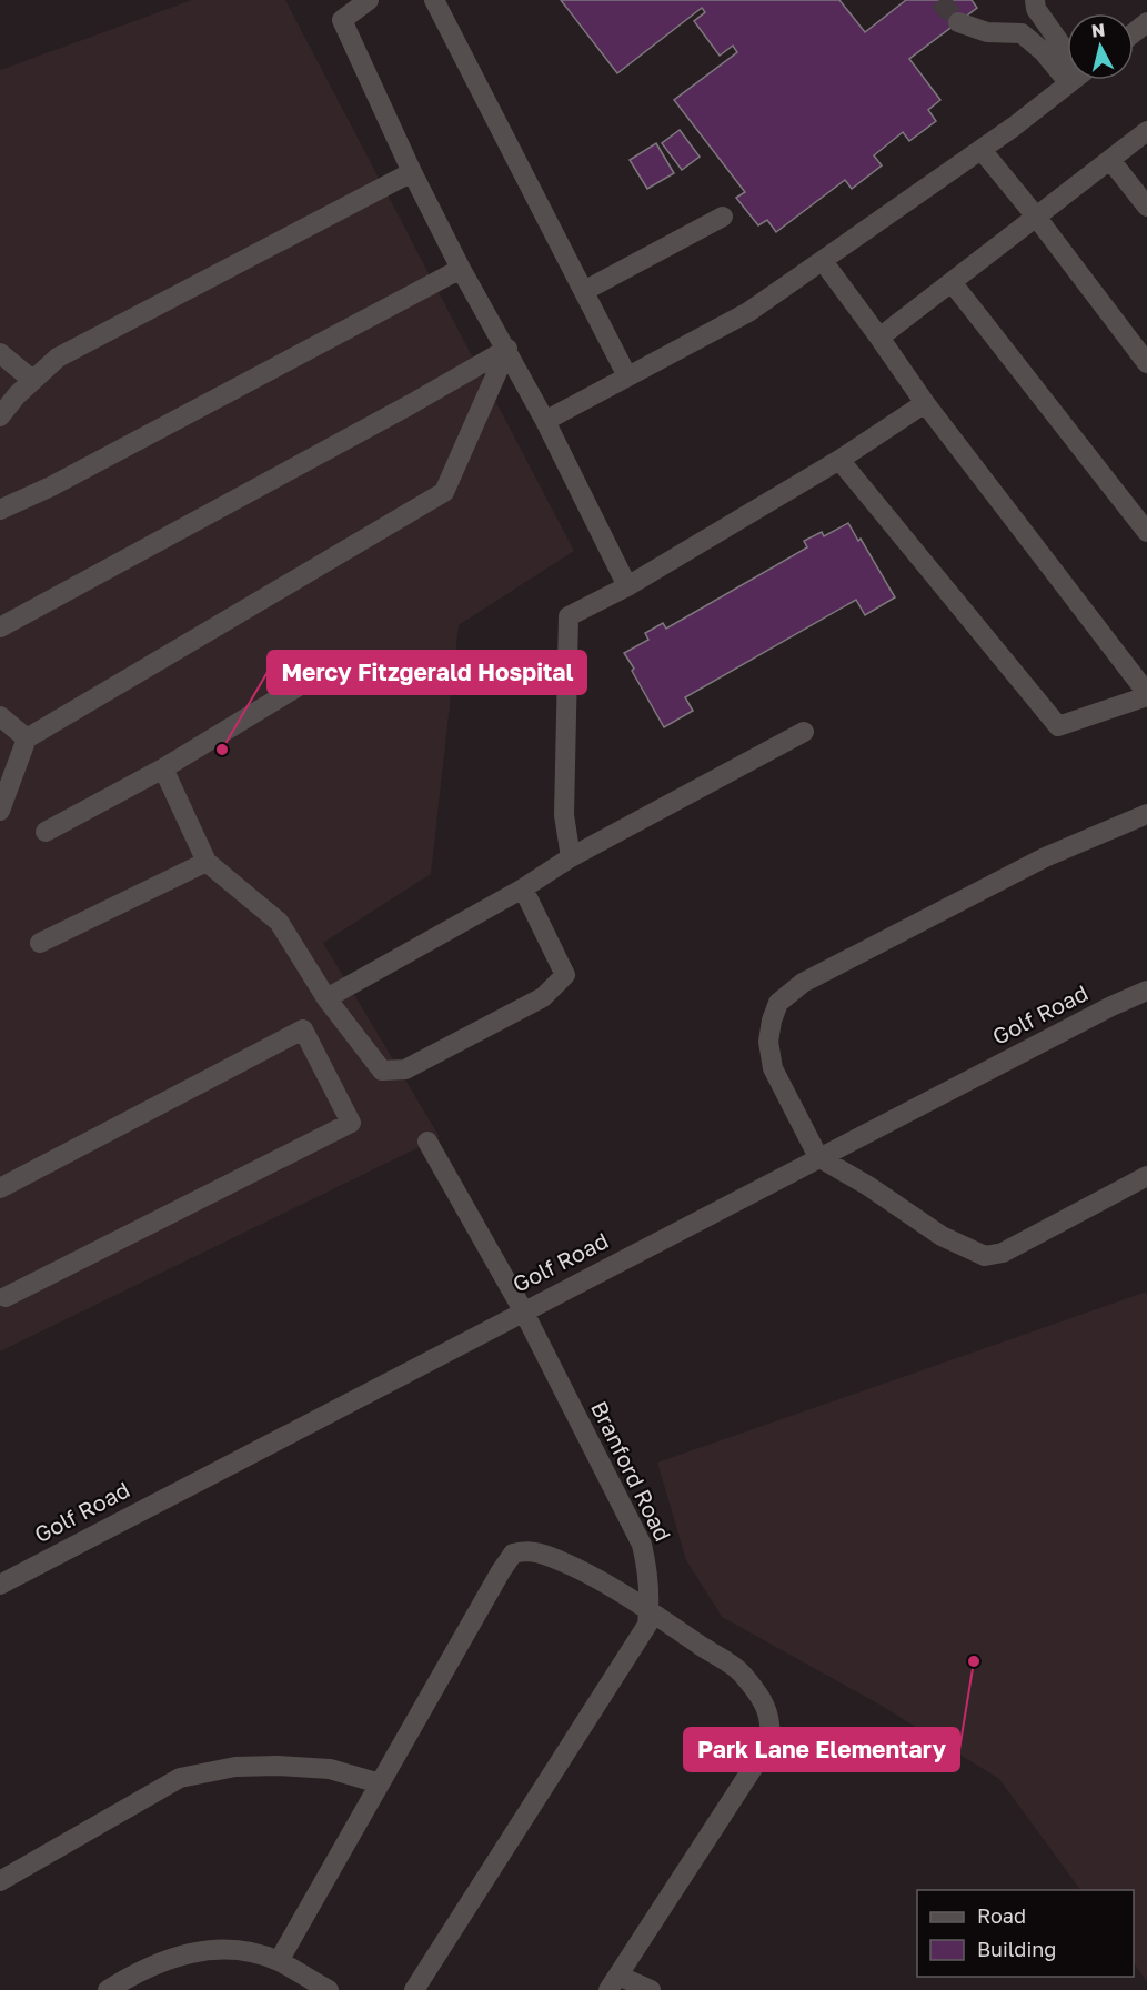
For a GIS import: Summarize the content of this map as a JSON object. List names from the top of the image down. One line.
{"streets":{"street":["Golf Road","Branford Road"]},"crossings":[["Golf Road","Branford Road"]],"places":["Mercy Fitzgerald Hospital","Park Lane Elementary"],"legend":["Road","Building"],"north":"top"}
